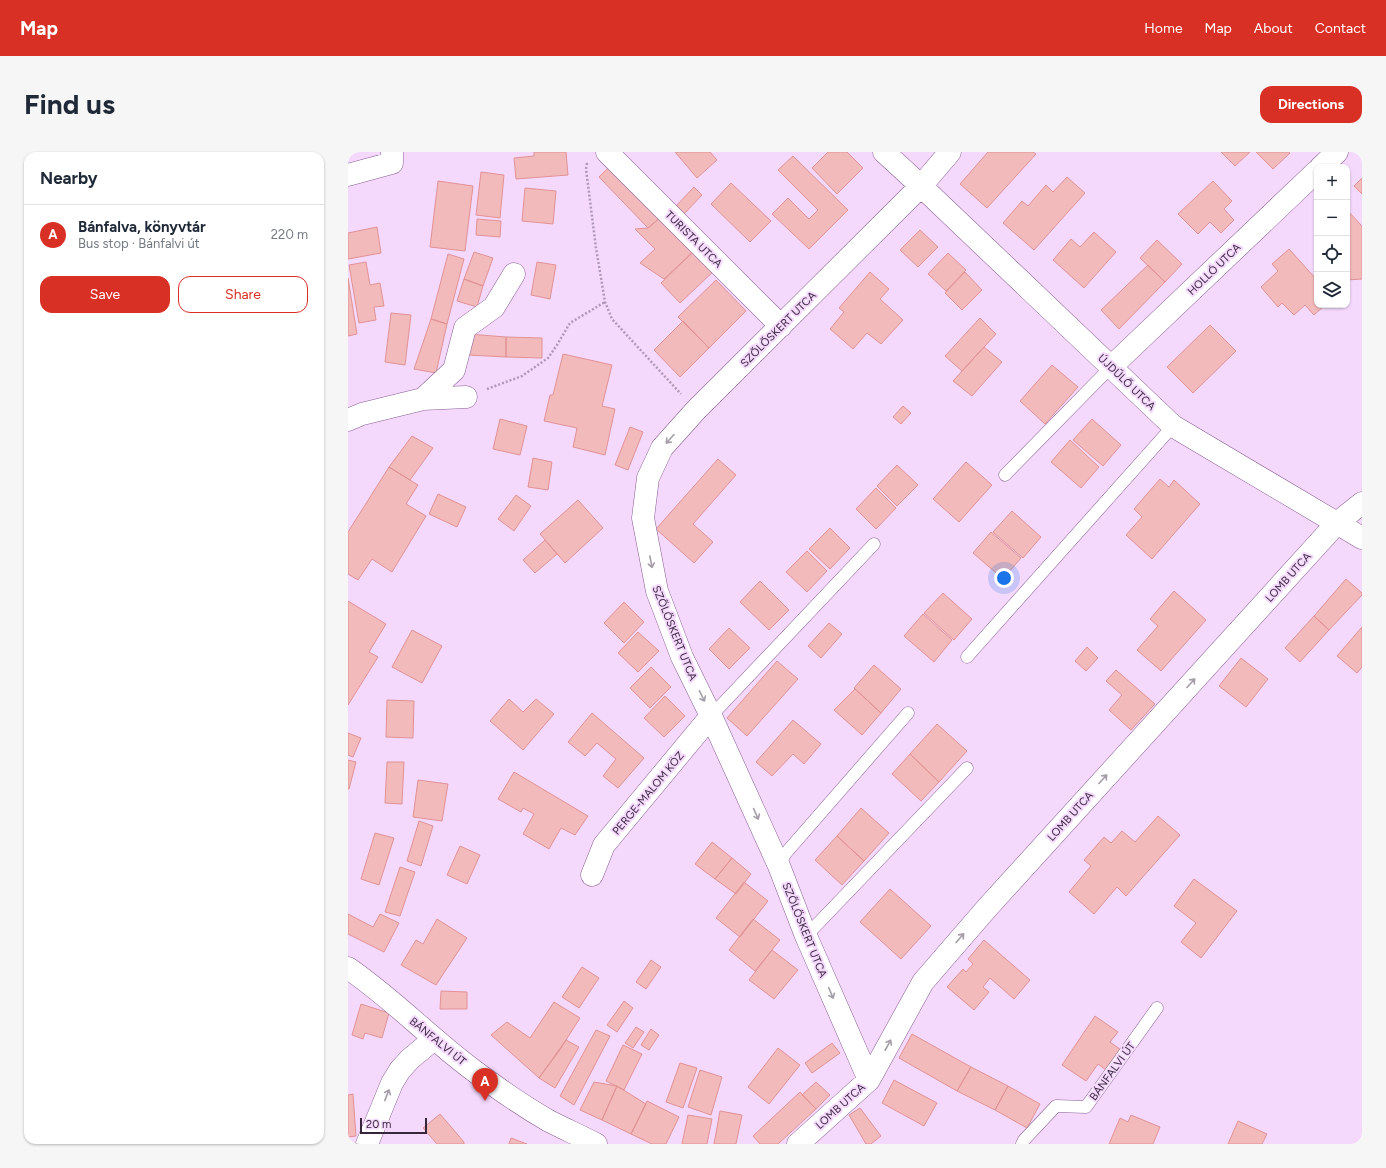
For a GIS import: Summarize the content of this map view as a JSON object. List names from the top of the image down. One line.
{"streets":{"street":["TURISTA UTCA","HOLLÓ UTCA","SZŐLŐSKERT UTCA","ÚJDŰLŐ UTCA","LOMB UTCA","PERGE-MALOM KÖZ","BÁNFALVI ÚT"]},"crossings":[["TURISTA UTCA","SZŐLŐSKERT UTCA"],["HOLLÓ UTCA","ÚJDŰLŐ UTCA"],["SZŐLŐSKERT UTCA","ÚJDŰLŐ UTCA"],["SZŐLŐSKERT UTCA","LOMB UTCA"],["SZŐLŐSKERT UTCA","PERGE-MALOM KÖZ"],["ÚJDŰLŐ UTCA","LOMB UTCA"]],"one_way":["SZŐLŐSKERT UTCA","LOMB UTCA"],"scale_bar":"20 m","page":{"header":"Map","nav":["Home","Map","About","Contact"],"buttons":["Directions",["Save","Share"]],"title":"Find us","heading":"Nearby","map_buttons":["+","−"],"list":[{"mark":"A","name":"Bánfalva, könyvtár","note":"Bus stop · Bánfalvi út","value":"220 m"}],"pins":"A","scale":"20 m"}}
